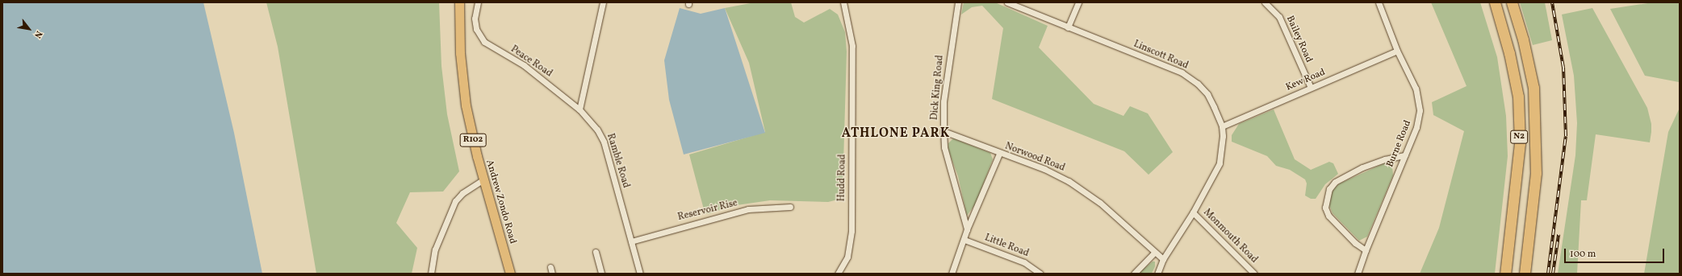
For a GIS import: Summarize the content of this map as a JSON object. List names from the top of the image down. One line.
{"streets":{"highway":["N2"],"main road":["R102","Andrew Zondo Road"],"street":["Bailey Road","Linscott Road","Peace Road","Kew Road","Dick King Road","Burne Road","Norwood Road","Ramble Road","Hudd Road","Reservoir Rise","Monmouth Road","Little Road"]},"crossings":[["Bailey Road","Kew Road"],["Linscott Road","Kew Road"],["Linscott Road","Norwood Road"],["Linscott Road","Monmouth Road"],["Peace Road","Ramble Road"],["Kew Road","Burne Road"],["Dick King Road","Norwood Road"],["Dick King Road","Little Road"],["Ramble Road","Reservoir Rise"]],"districts":["ATHLONE PARK"],"scale_bar":"100 m","north":"bottom right"}
